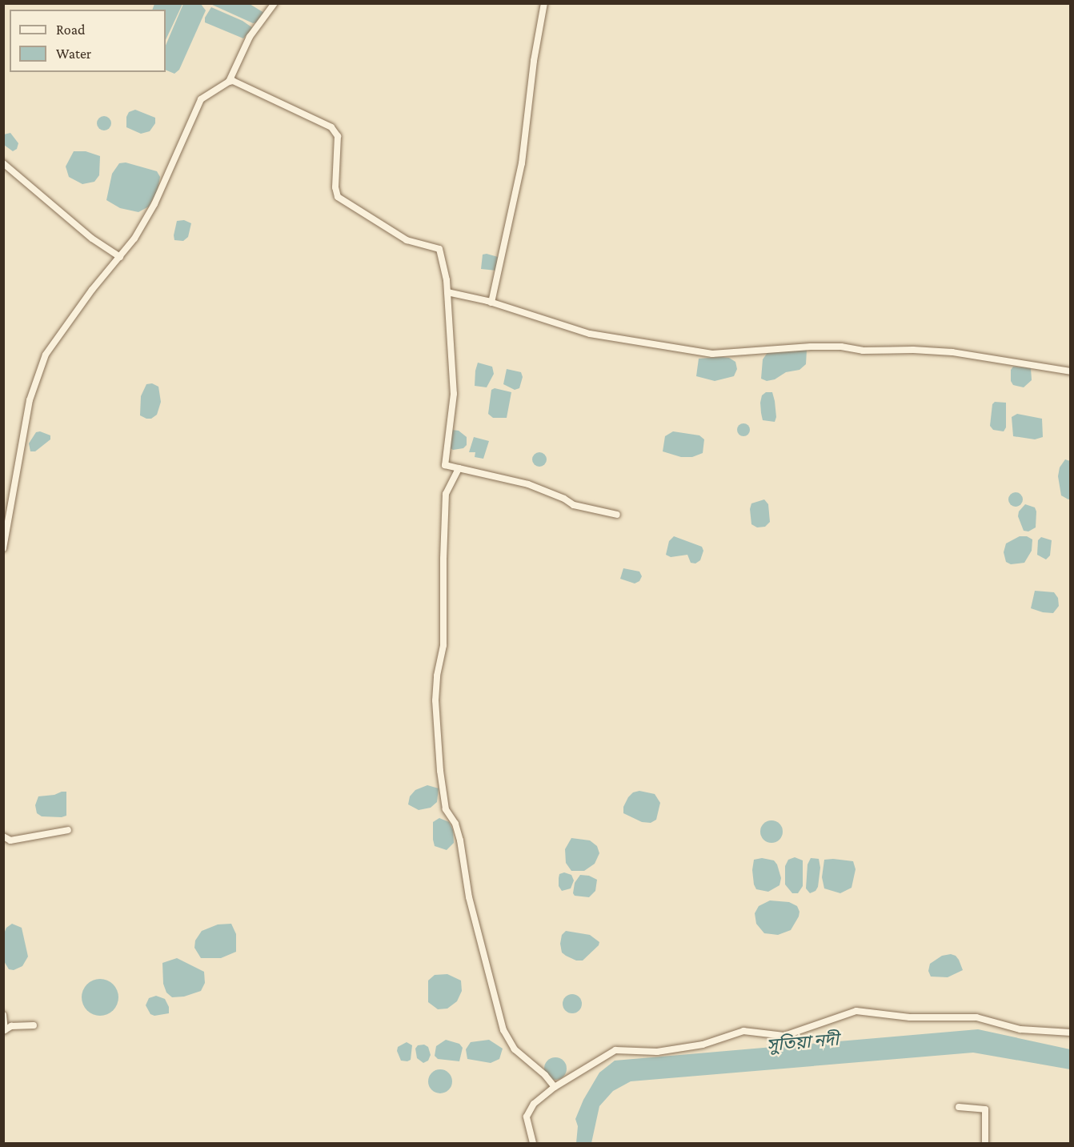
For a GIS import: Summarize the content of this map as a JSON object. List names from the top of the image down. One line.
{"water":["সুতিয়া নদী"],"legend":["Road","Water"]}
